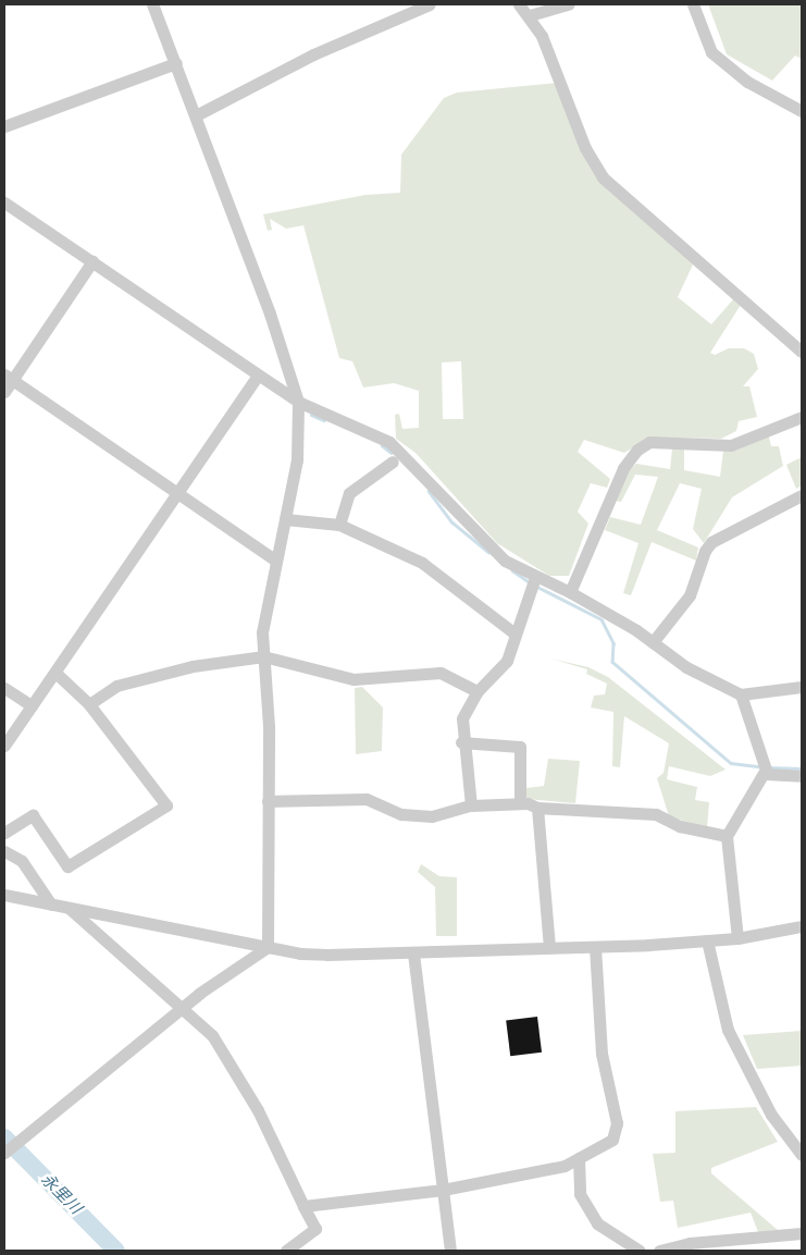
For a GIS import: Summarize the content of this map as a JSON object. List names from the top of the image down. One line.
{"water":["永里川"]}
